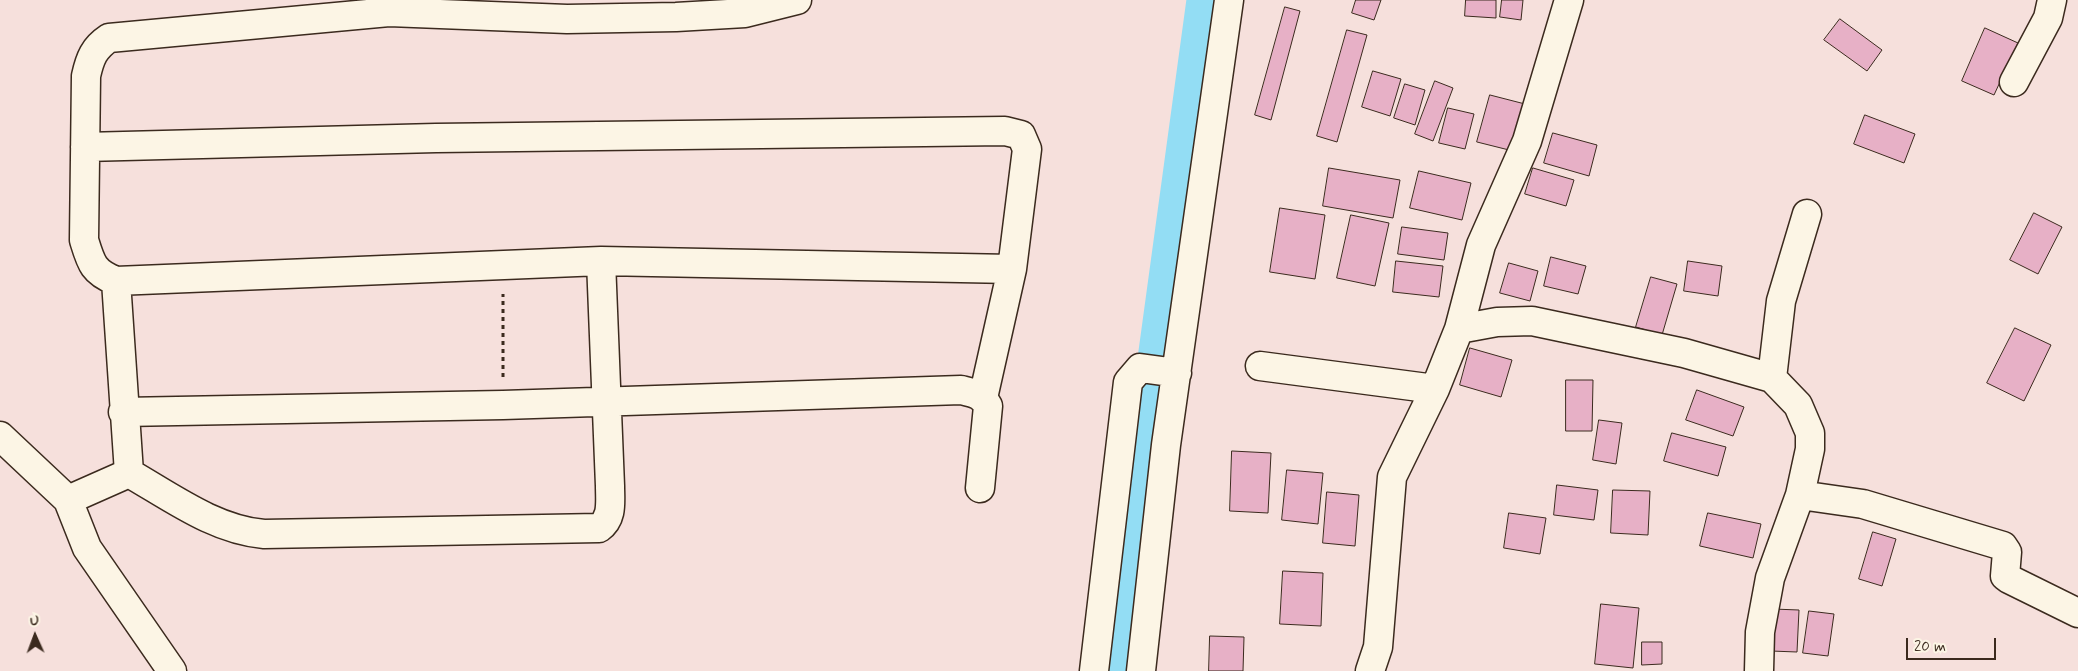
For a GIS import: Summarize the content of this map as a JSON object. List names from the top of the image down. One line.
{"scale_bar":"20 m","north":"top"}
